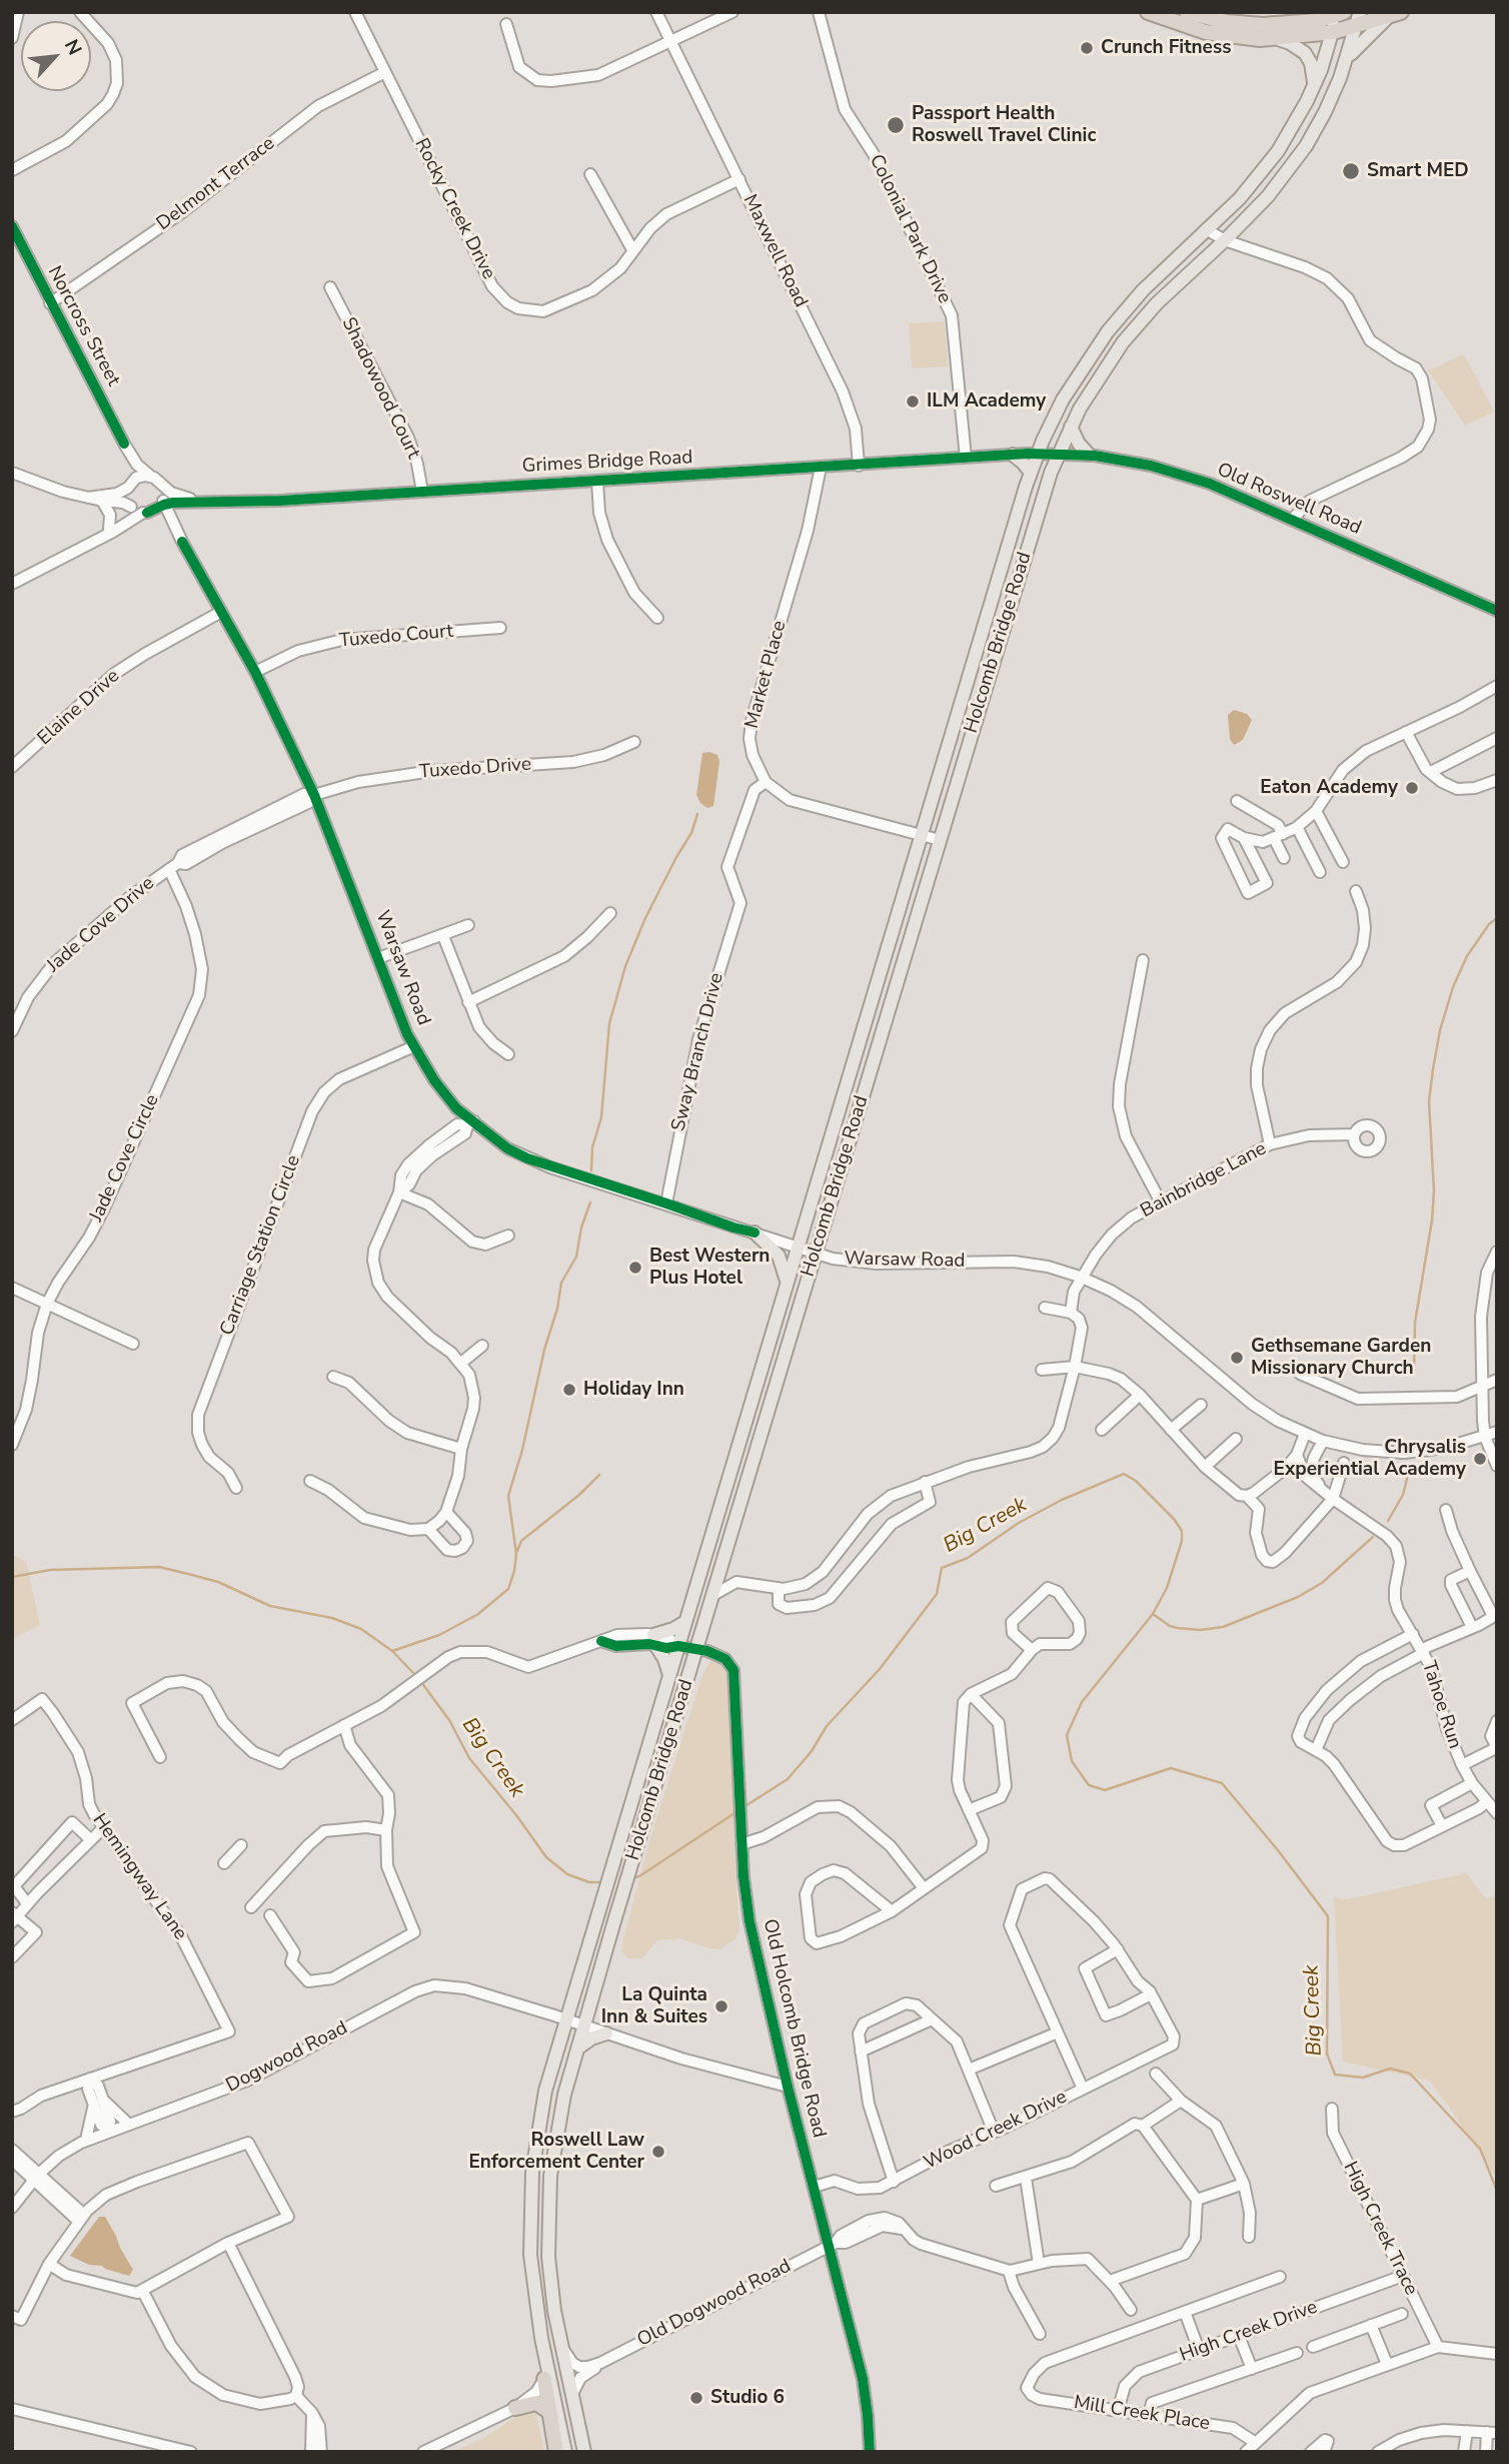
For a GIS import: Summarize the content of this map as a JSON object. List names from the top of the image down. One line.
{"streets":{"main road":["Holcomb Bridge Road"],"street":["Delmont Terrace","Rocky Creek Drive","Colonial Park Drive","Maxwell Road","Norcross Street","Shadowood Court","Grimes Bridge Road","Old Roswell Road","Tuxedo Court","Market Place","Elaine Drive","Tuxedo Drive","Jade Cove Drive","Warsaw Road","Sway Branch Drive","Jade Cove Circle","Bainbridge Lane","Carriage Station Circle","Tahoe Run","Hemingway Lane","Old Holcomb Bridge Road","Dogwood Road","Wood Creek Drive","High Creek Trace","Old Dogwood Road","High Creek Drive","Mill Creek Place"]},"crossings":[["Delmont Terrace","Rocky Creek Drive"],["Delmont Terrace","Norcross Street"],["Rocky Creek Drive","Maxwell Road"],["Colonial Park Drive","Grimes Bridge Road"],["Maxwell Road","Grimes Bridge Road"],["Norcross Street","Grimes Bridge Road"],["Norcross Street","Warsaw Road"],["Shadowood Court","Grimes Bridge Road"],["Grimes Bridge Road","Old Roswell Road"],["Grimes Bridge Road","Holcomb Bridge Road"],["Grimes Bridge Road","Market Place"],["Grimes Bridge Road","Warsaw Road"],["Old Roswell Road","Holcomb Bridge Road"],["Tuxedo Court","Warsaw Road"],["Holcomb Bridge Road","Warsaw Road"],["Holcomb Bridge Road","Old Holcomb Bridge Road"],["Holcomb Bridge Road","Dogwood Road"],["Holcomb Bridge Road","Old Dogwood Road"],["Market Place","Sway Branch Drive"],["Elaine Drive","Warsaw Road"],["Tuxedo Drive","Jade Cove Drive"],["Tuxedo Drive","Warsaw Road"],["Jade Cove Drive","Warsaw Road"],["Jade Cove Drive","Jade Cove Circle"],["Warsaw Road","Sway Branch Drive"],["Warsaw Road","Bainbridge Lane"],["Warsaw Road","Carriage Station Circle"],["Warsaw Road","Tahoe Run"],["Old Holcomb Bridge Road","Dogwood Road"],["Old Holcomb Bridge Road","Wood Creek Drive"],["Old Holcomb Bridge Road","Old Dogwood Road"],["High Creek Trace","High Creek Drive"],["High Creek Drive","Mill Creek Place"]],"water":["Big Creek"],"places":["Crunch Fitness","Passport Health Roswell Travel Clinic","Smart MED","ILM Academy","Eaton Academy","Best Western Plus Hotel","Gethsemane Garden Missionary Church","Holiday Inn","Chrysalis Experiential Academy","La Quinta Inn & Suites","Roswell Law Enforcement Center","Studio 6"],"north":"top right"}
